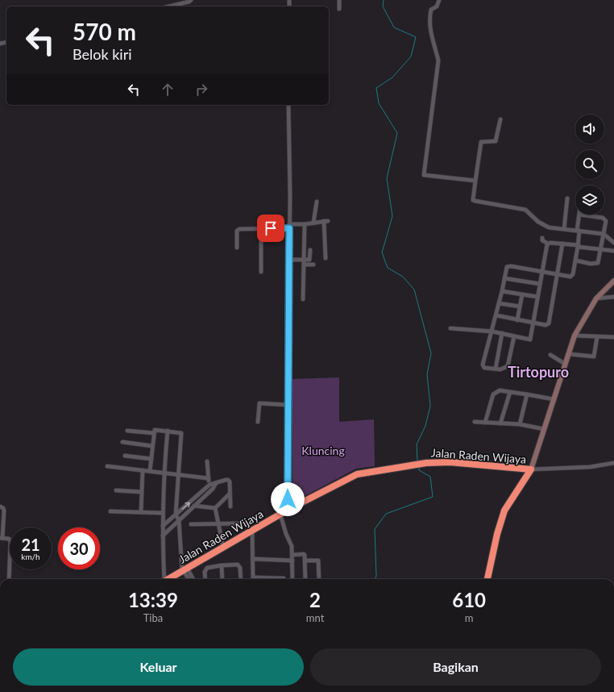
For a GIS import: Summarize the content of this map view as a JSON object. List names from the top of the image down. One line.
{"streets":{"highway":["Jalan Raden Wijaya"]},"districts":["Tirtopuro"],"parks":["Kluncing"],"page":{"turn":["570 m","Belok kiri"],"speed":"21 km/h","limit":"30","eta":["13:39","Tiba","2","mnt","610","m"],"buttons":["Keluar","Bagikan"]}}
